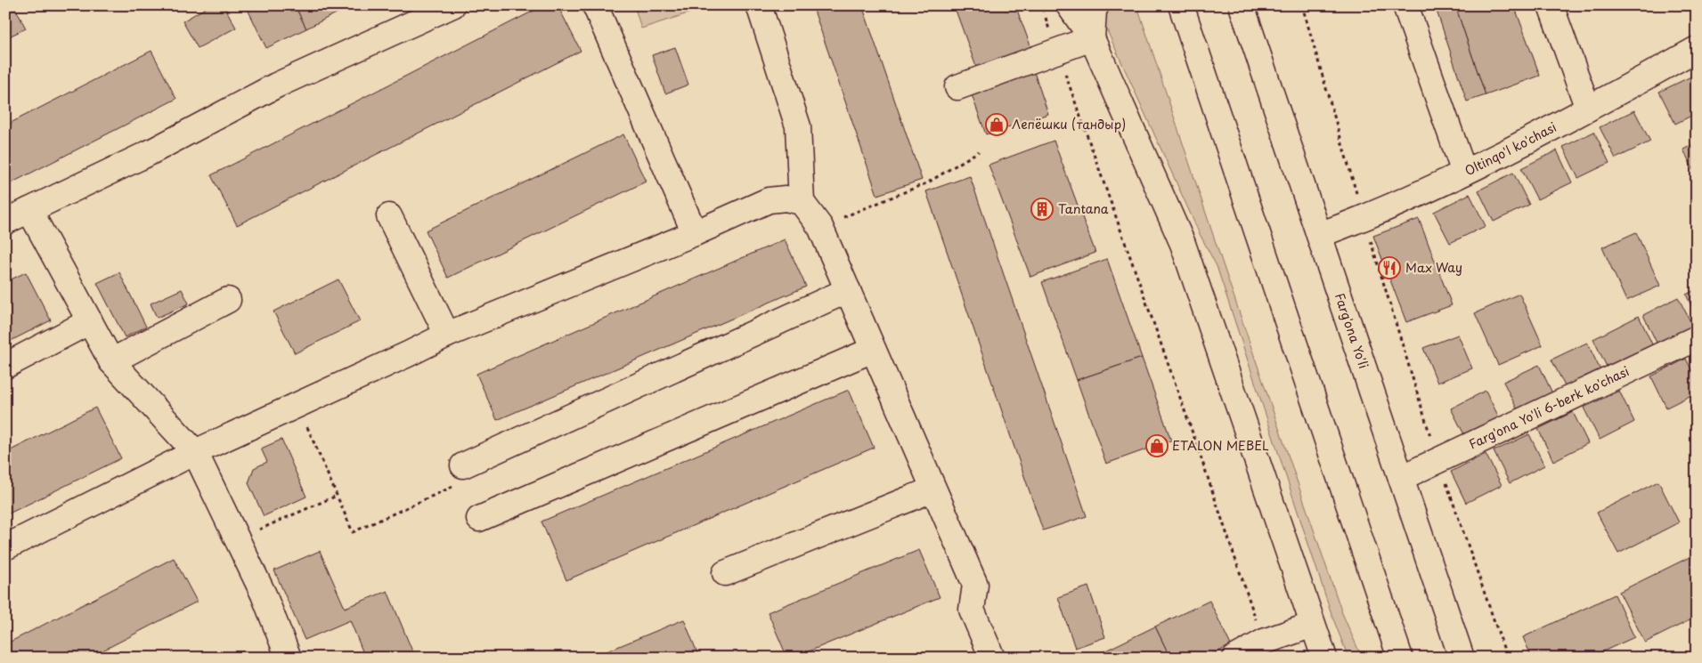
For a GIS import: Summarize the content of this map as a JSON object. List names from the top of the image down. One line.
{"streets":{"main road":["Oltinqo'l ko'chasi","Farg'ona Yo'li","Farg'ona Yo'li 6-berk ko'chasi"]},"crossings":[["Oltinqo'l ko'chasi","Farg'ona Yo'li"],["Farg'ona Yo'li","Farg'ona Yo'li 6-berk ko'chasi"]],"places":{"shop":["Лепёшки (тандыр)","ETALON MEBEL"],"building":["Tantana"],"restaurant":["Max Way"]}}
